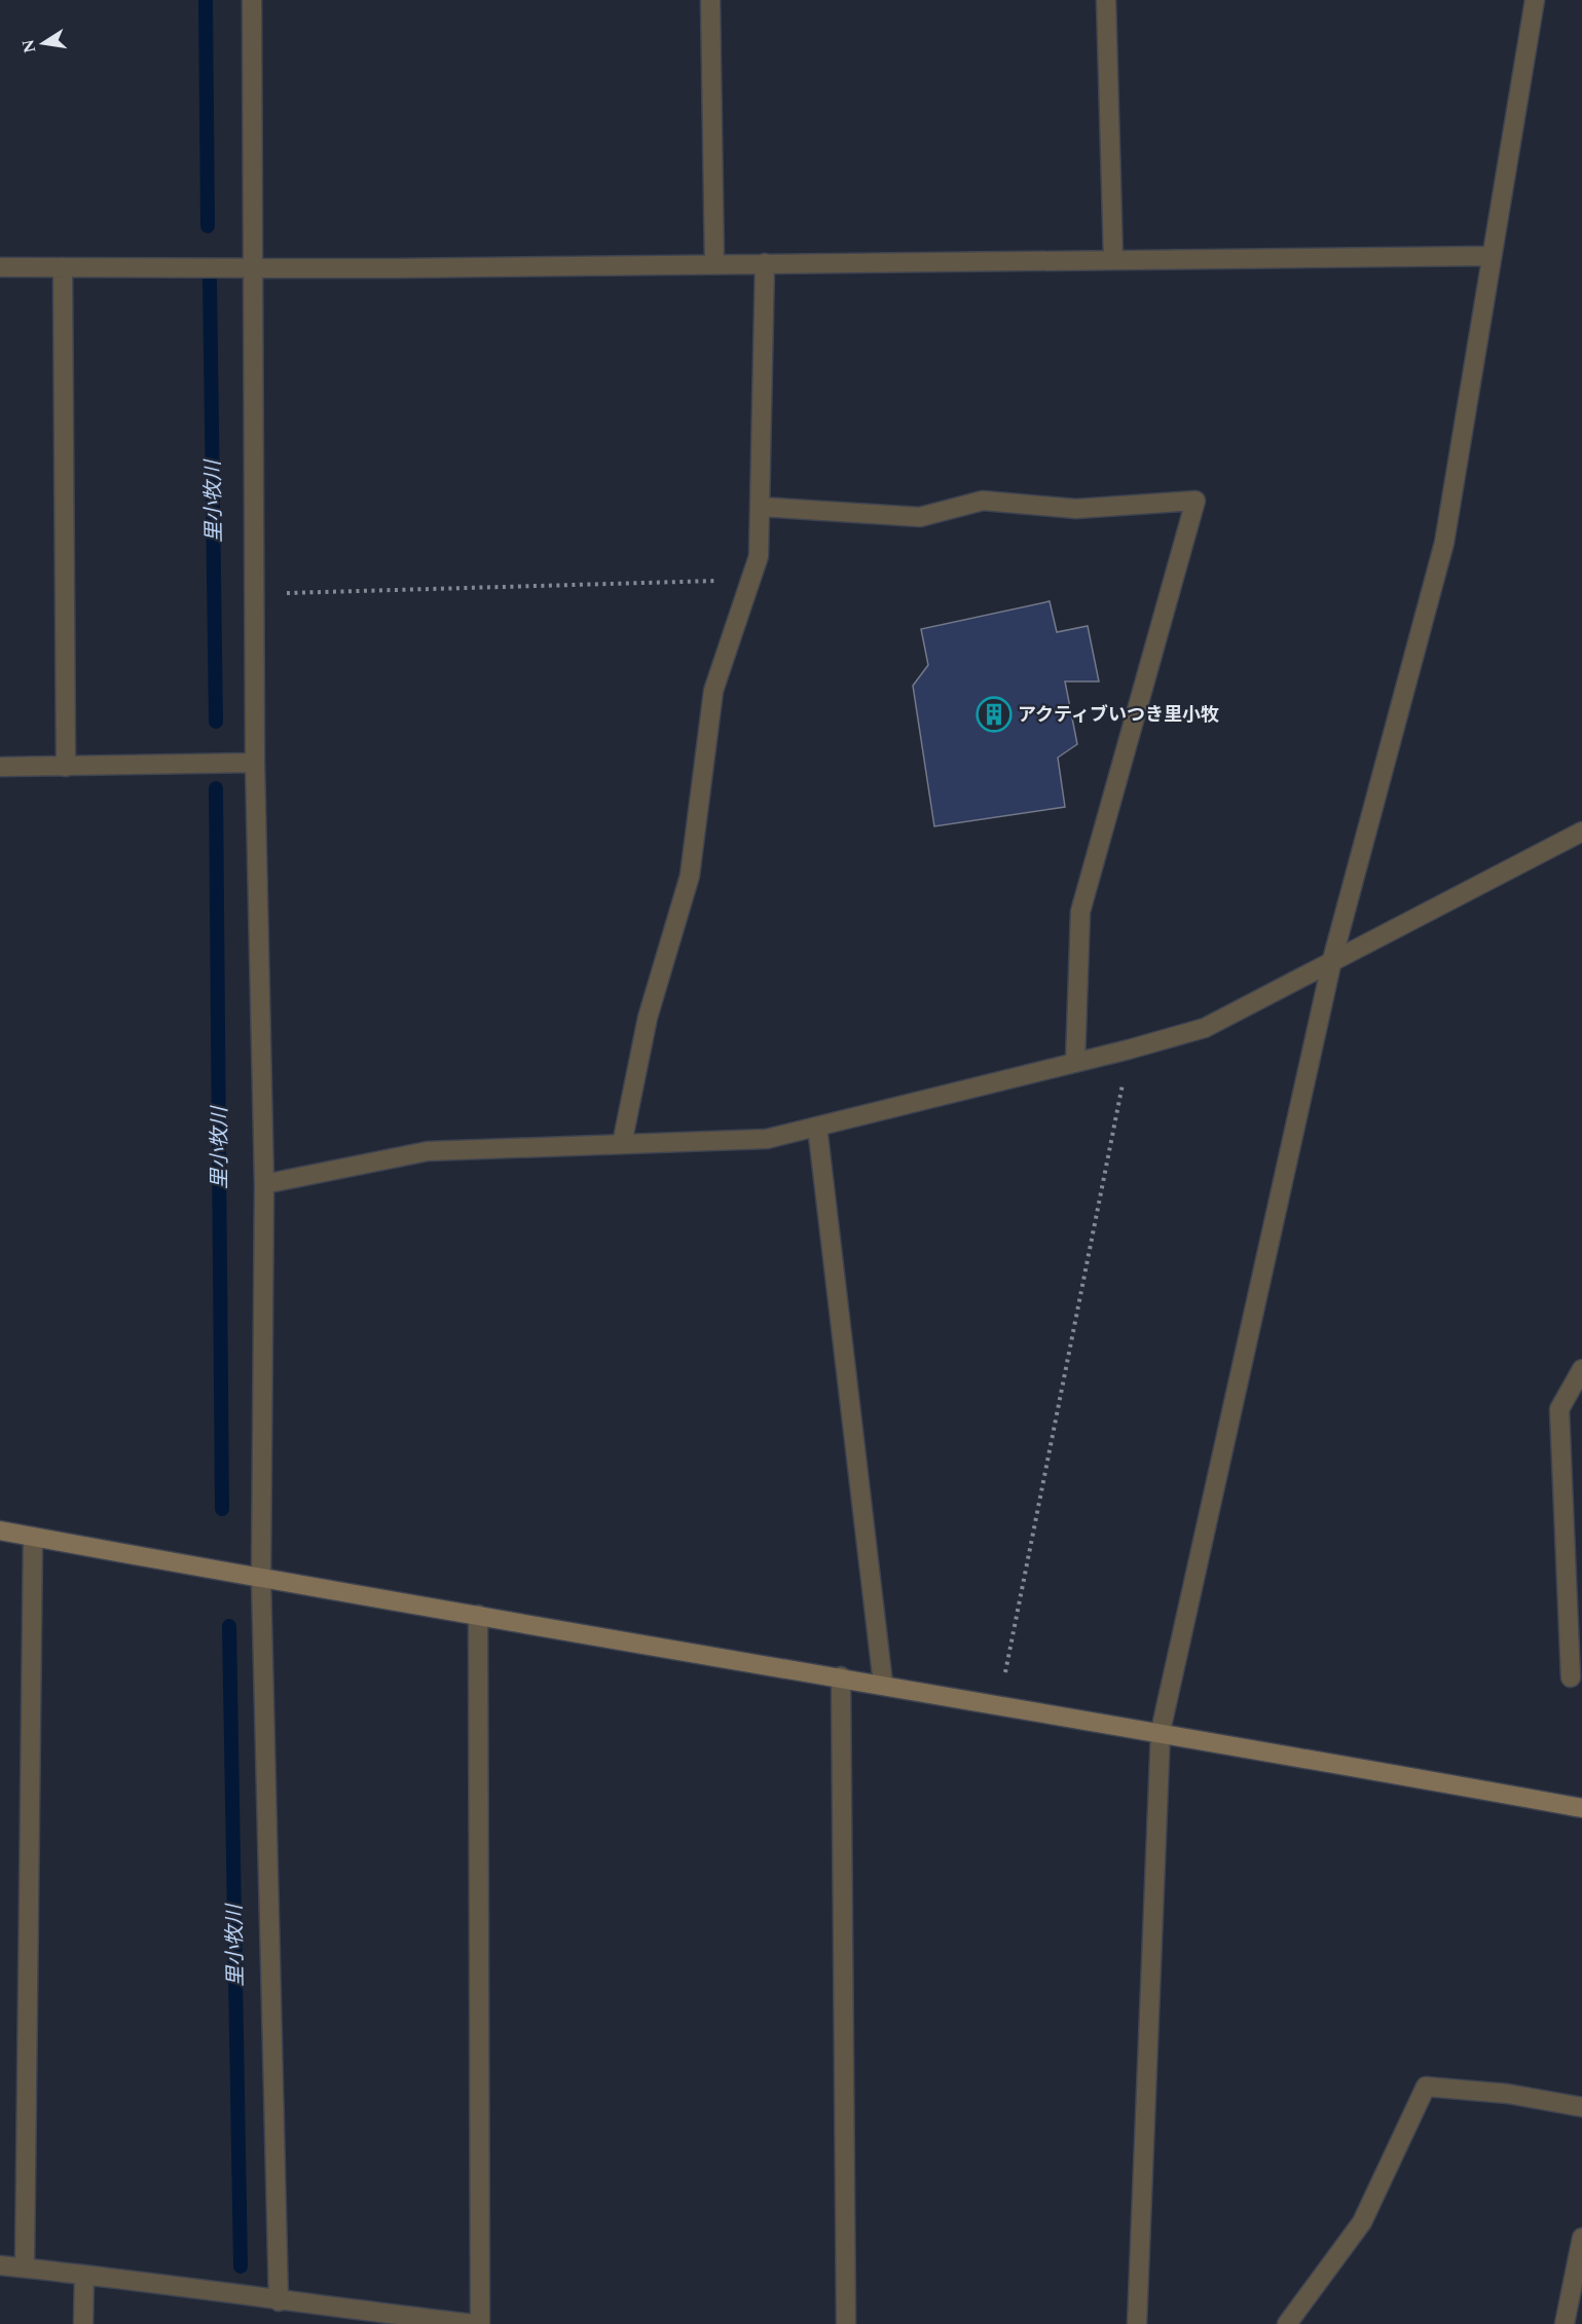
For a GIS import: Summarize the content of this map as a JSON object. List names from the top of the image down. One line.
{"water":["里小牧川"],"places":{"building":["アクティブいつき里小牧"]},"north":"left"}
